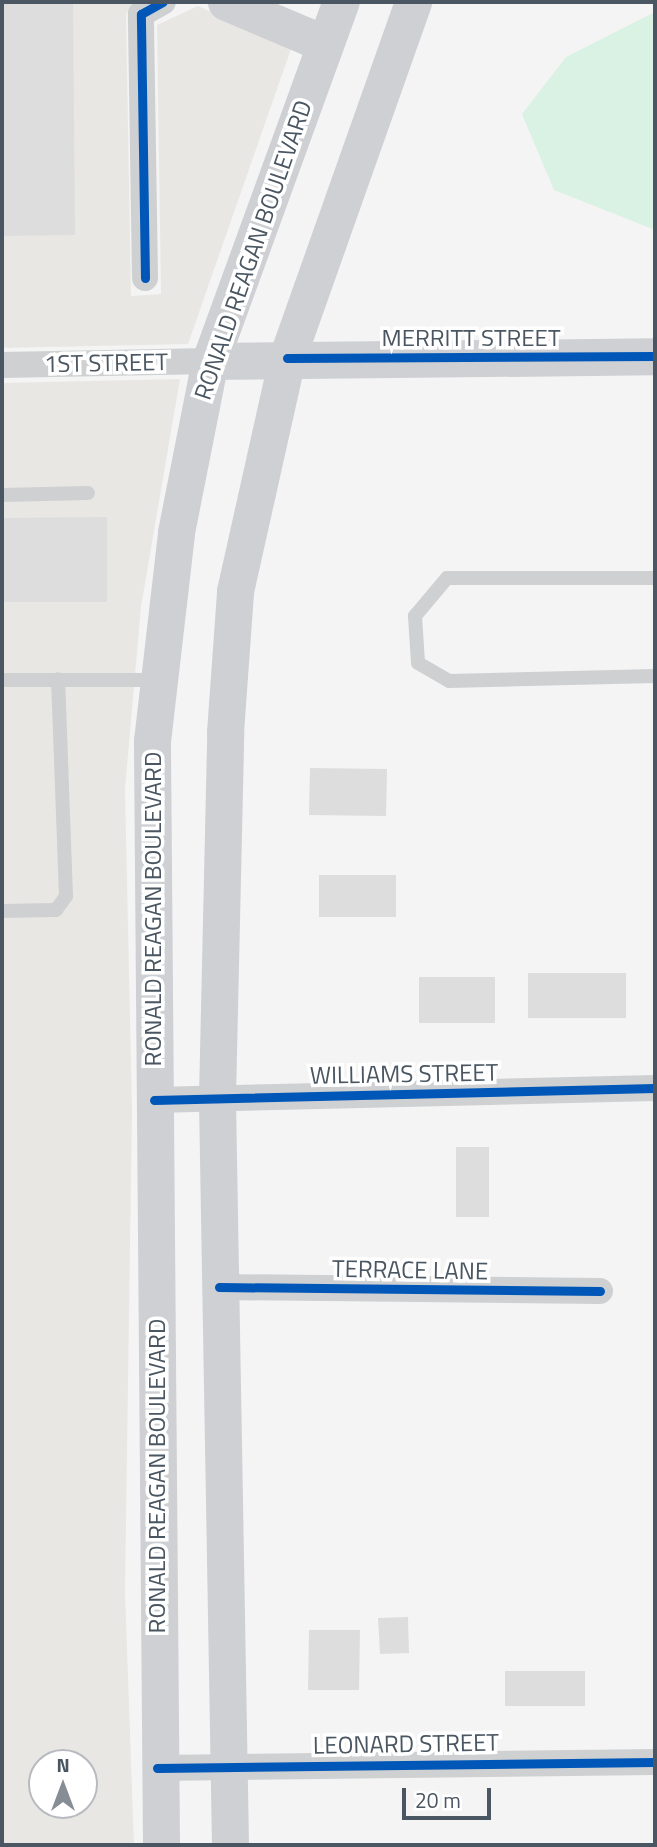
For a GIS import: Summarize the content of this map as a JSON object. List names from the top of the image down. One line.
{"streets":{"main road":["RONALD REAGAN BOULEVARD","MERRITT STREET"],"street":["1ST STREET","WILLIAMS STREET","TERRACE LANE","LEONARD STREET"]},"crossings":[["RONALD REAGAN BOULEVARD","MERRITT STREET"],["RONALD REAGAN BOULEVARD","1ST STREET"],["RONALD REAGAN BOULEVARD","WILLIAMS STREET"],["RONALD REAGAN BOULEVARD","LEONARD STREET"],["MERRITT STREET","1ST STREET"]],"scale_bar":"20 m","north":"top"}
